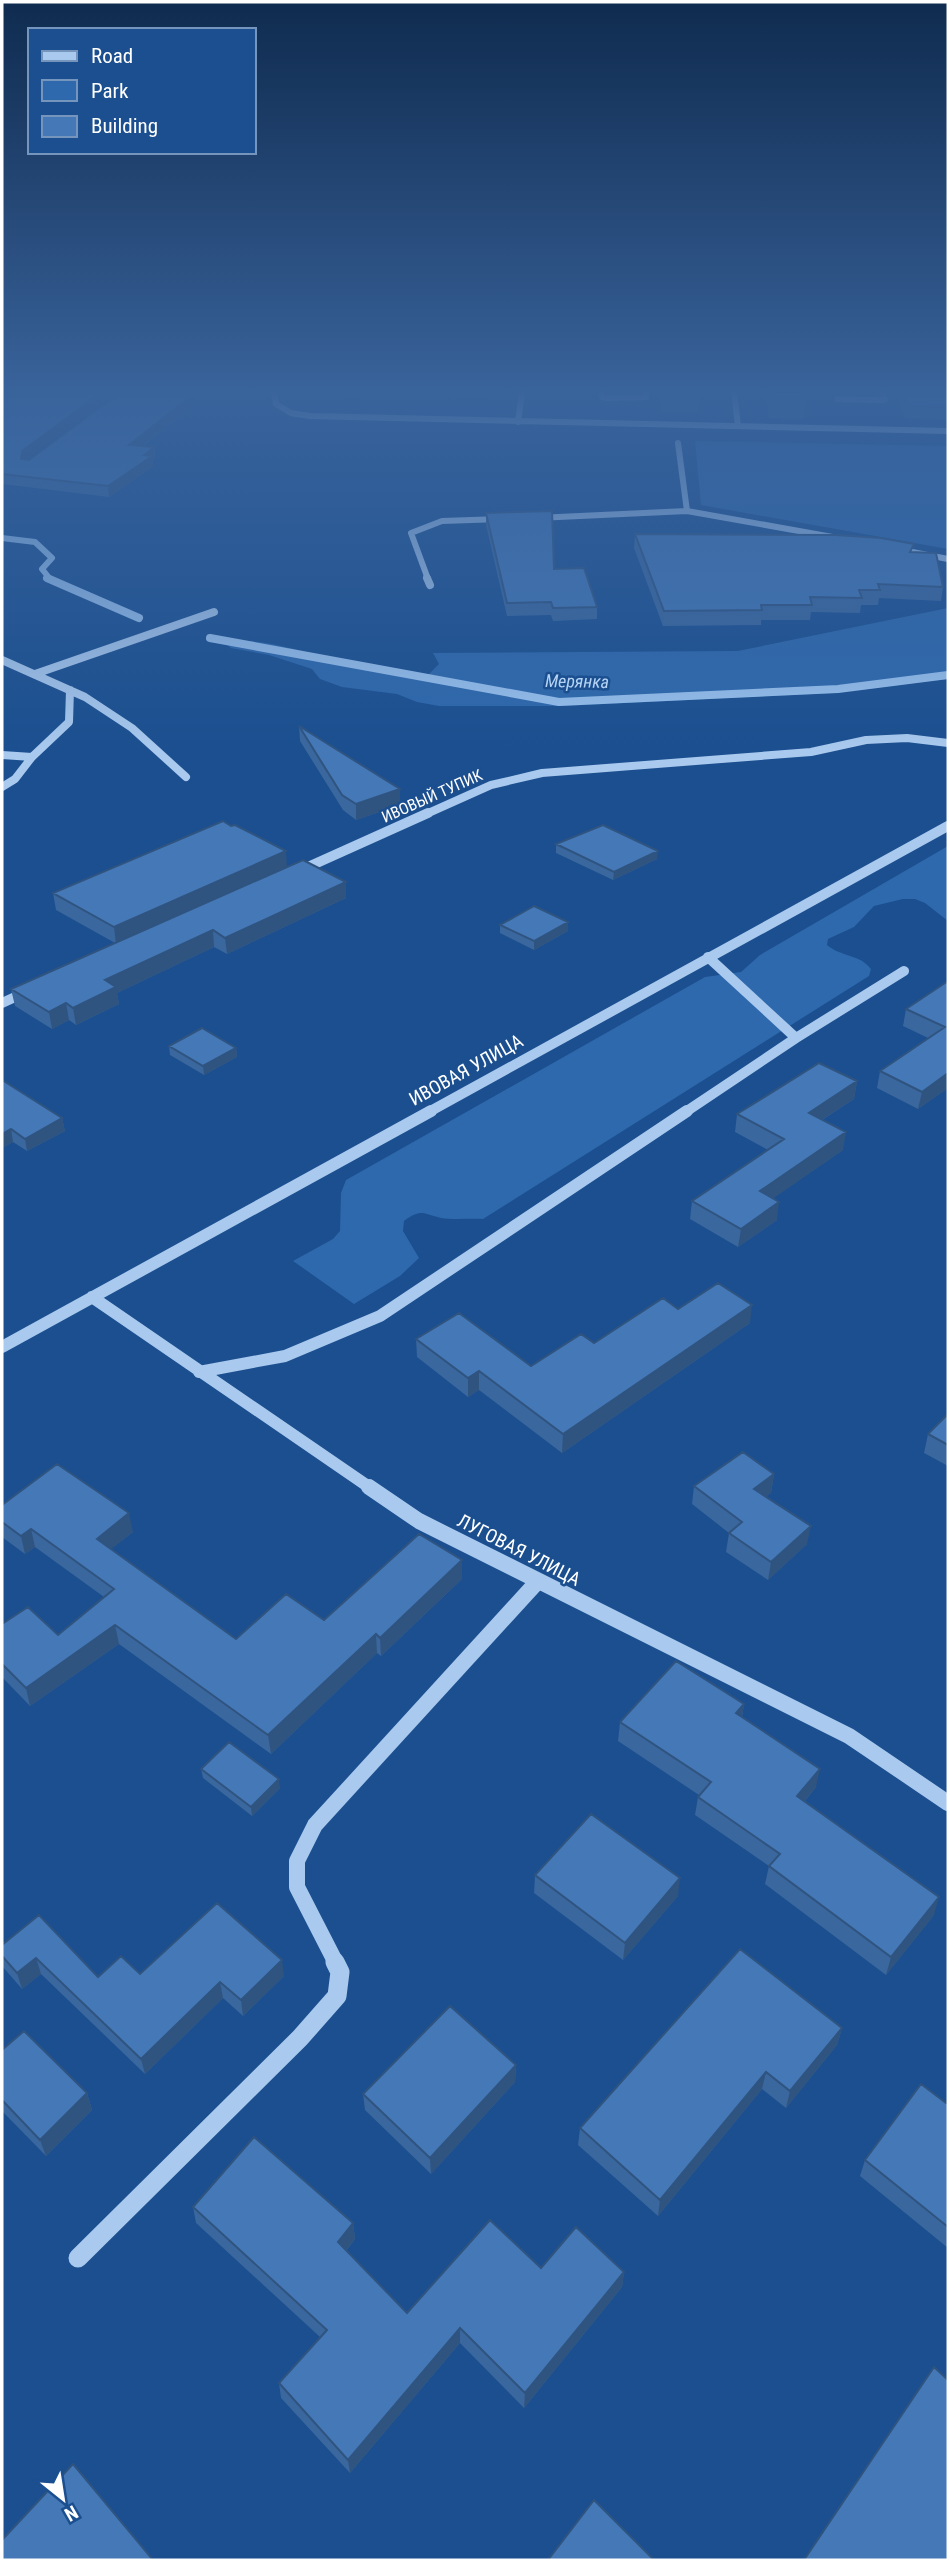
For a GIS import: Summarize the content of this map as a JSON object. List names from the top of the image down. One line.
{"streets":{"street":["ИВОВЫЙ ТУПИК","ИВОВАЯ УЛИЦА","ЛУГОВАЯ УЛИЦА"]},"crossings":[["ИВОВАЯ УЛИЦА","ЛУГОВАЯ УЛИЦА"]],"water":["Мерянка"],"legend":["Road","Park","Building"],"north":"bottom right"}
